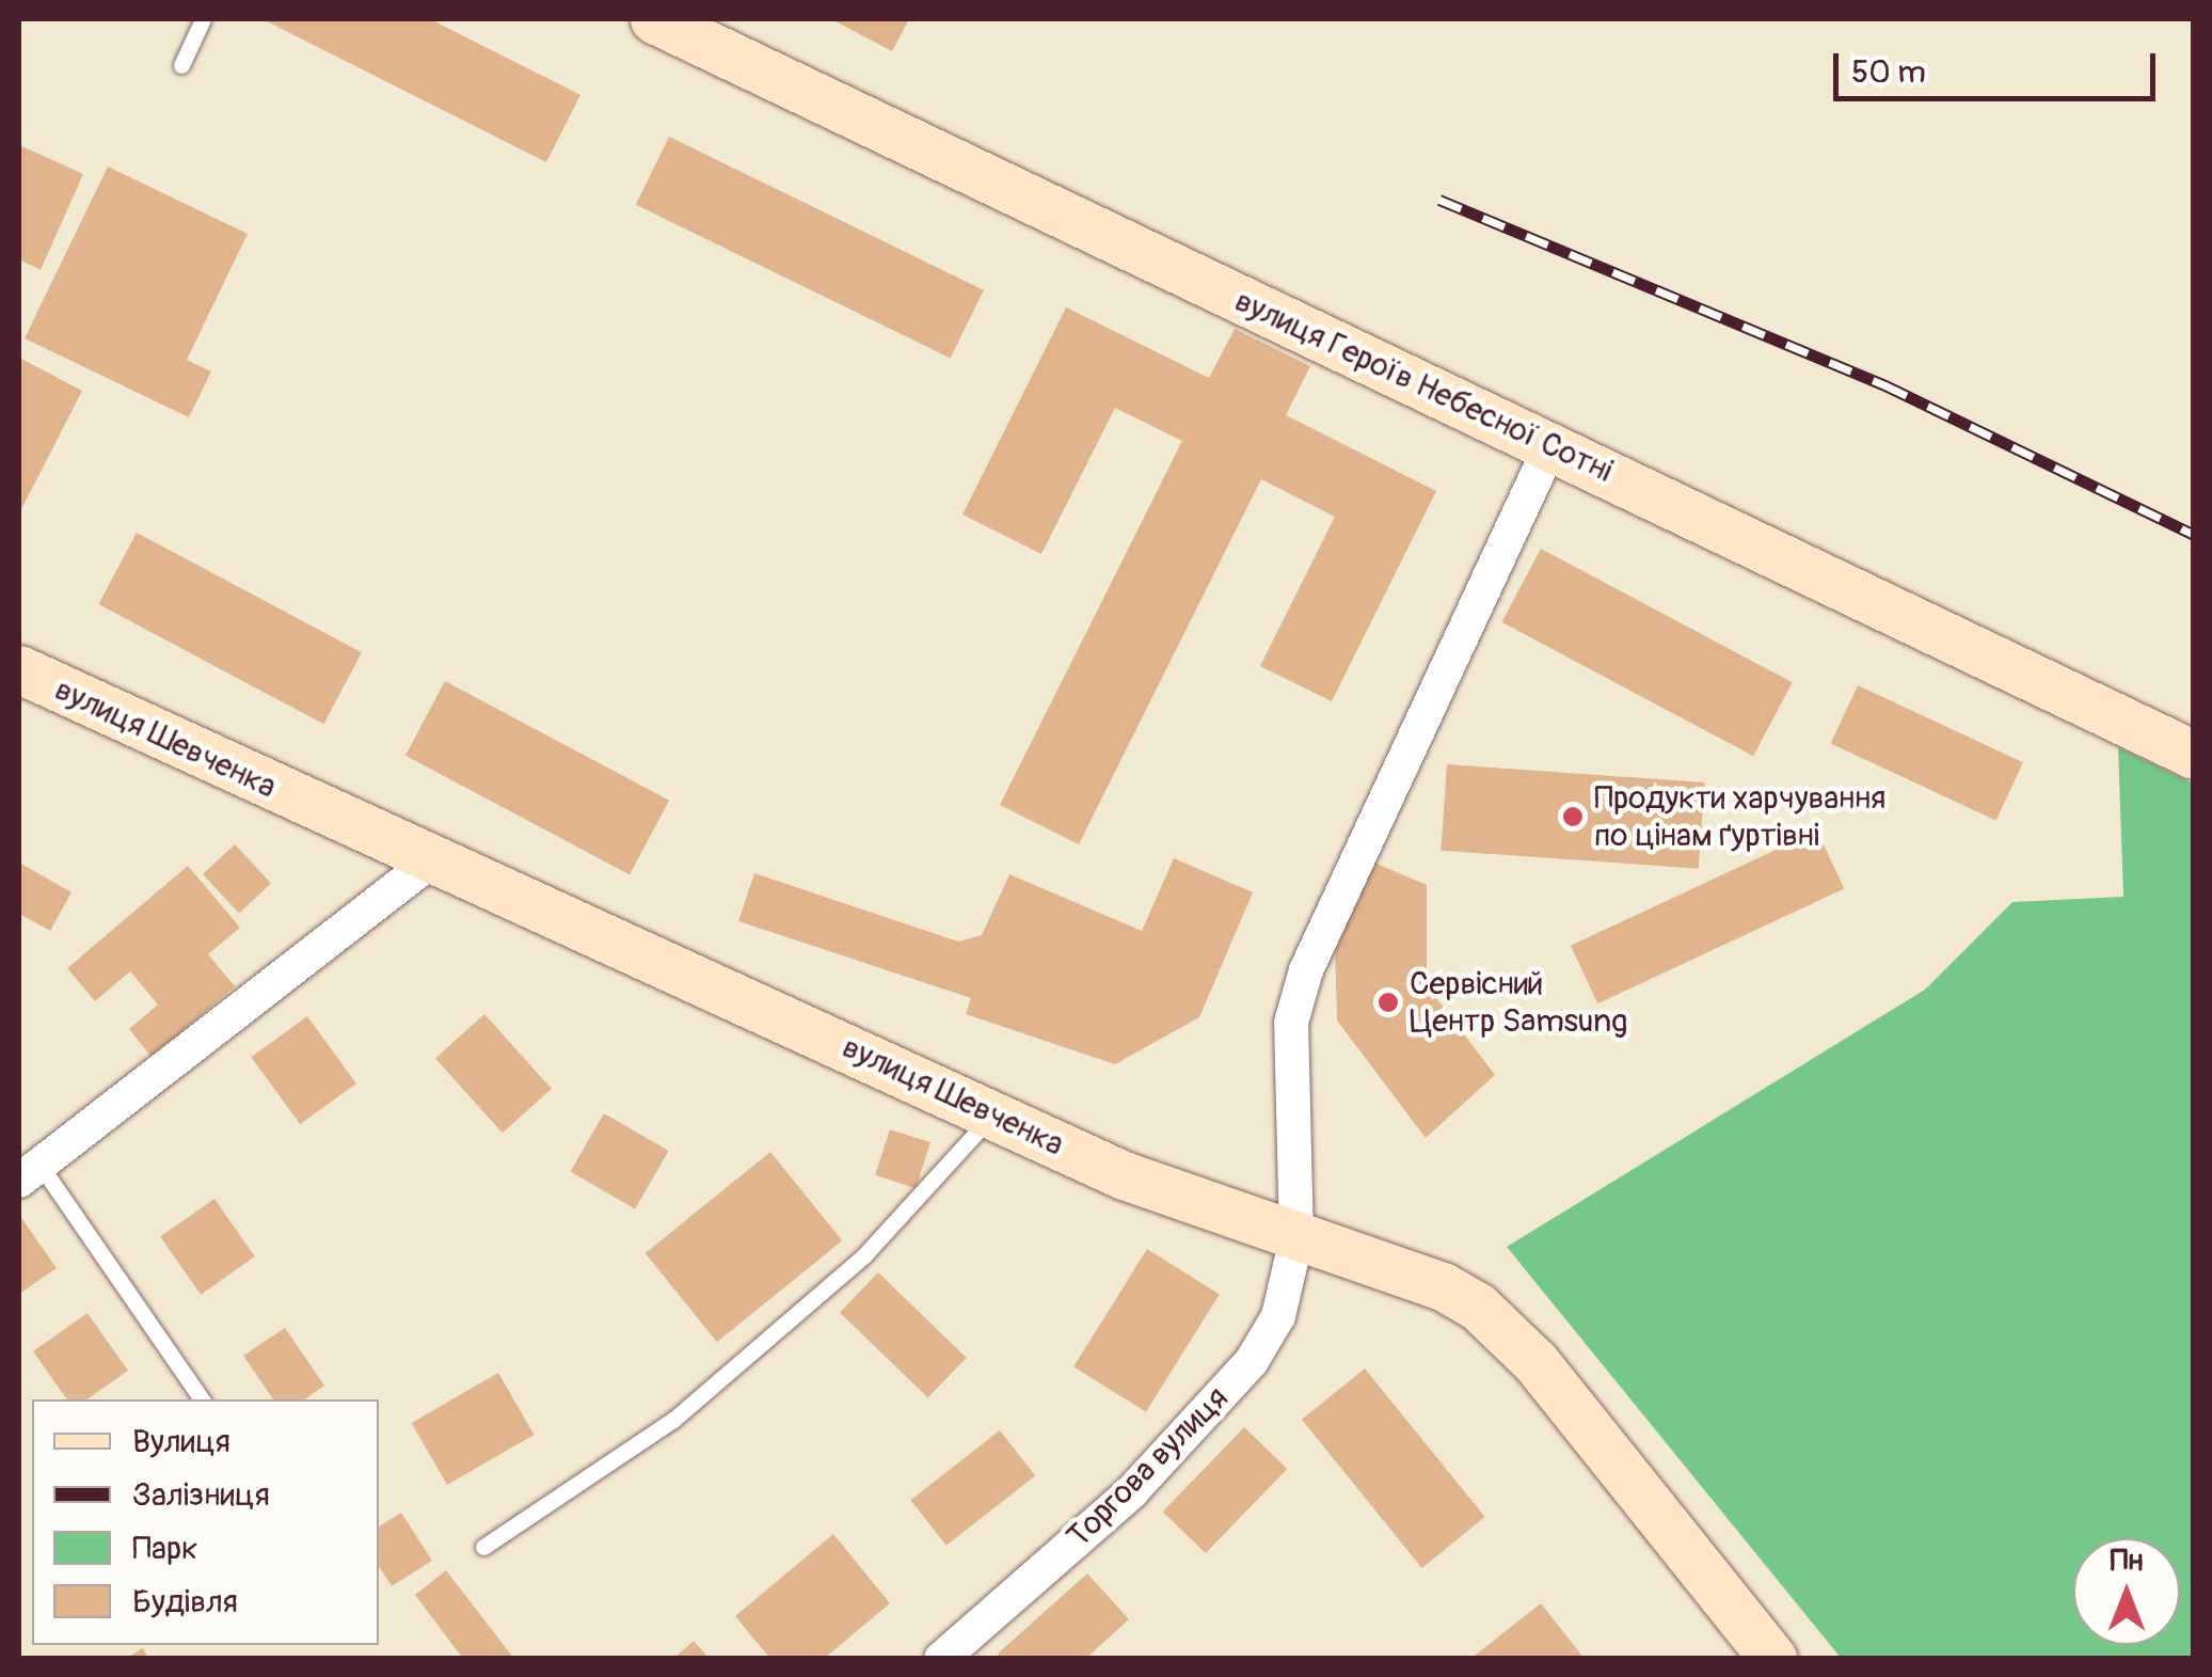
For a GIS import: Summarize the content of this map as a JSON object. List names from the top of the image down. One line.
{"streets":{"street":["вулиця Героїв Небесної Сотні","вулиця Шевченка","Торгова вулиця"]},"crossings":[["вулиця Героїв Небесної Сотні","Торгова вулиця"],["вулиця Шевченка","Торгова вулиця"]],"places":["Продукти харчування по цінам ґуртівні","Сервісний Центр Samsung"],"legend":["Вулиця","Залізниця","Парк","Будівля"],"scale_bar":"50 m","north":"top"}
